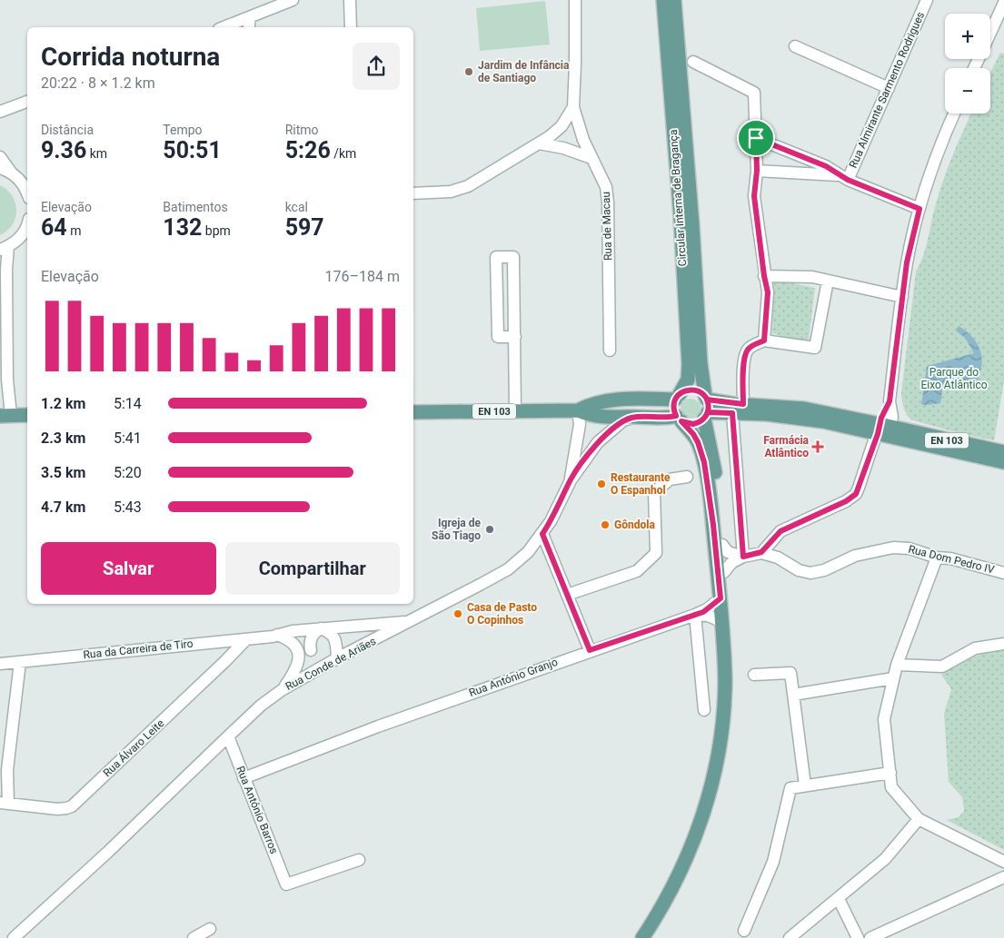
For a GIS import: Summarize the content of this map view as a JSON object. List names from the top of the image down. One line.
{"streets":{"main road":["Circular Interna de Bragança","EN 103"],"street":["Rua Almirante Sarmento Rodrigues","Rua de Macau","Rua Dom Pedro IV","Rua da Carreira de Tiro","Rua Conde de Ariães","Rua António Granjo","Rua Álvaro Leite","Rua António Barros"]},"crossings":[["Circular Interna de Bragança","EN 103"],["EN 103","Rua Conde de Ariães"],["Rua da Carreira de Tiro","Rua Conde de Ariães"],["Rua da Carreira de Tiro","Rua Álvaro Leite"],["Rua Conde de Ariães","Rua António Barros"],["Rua António Granjo","Rua António Barros"]],"parks":["Parque do Eixo Atlântico"],"places":{"other":["Jardim de Infância de Santiago","Restaurante O Espanhol","Gôndola","Igreja de São Tiago","Casa de Pasto O Copinhos"],"health":["Farmácia Atlântico"]},"page":{"map_buttons":["+","−"],"heading":["Corrida noturna","20:22 · 8 × 1.2 km"],"stats":[["Distância","9.36 km"],["Tempo","50:51"],["Ritmo","5:26 /km"],["Elevação","64 m"],["Batimentos","132 bpm"],["kcal","597"]],"chart":["Elevação","176–184 m"],"list":[{"name":"1.2 km","note":"5:14"},{"name":"2.3 km","note":"5:41"},{"name":"3.5 km","note":"5:20"},{"name":"4.7 km","note":"5:43"}],"buttons":["Salvar","Compartilhar"]}}
